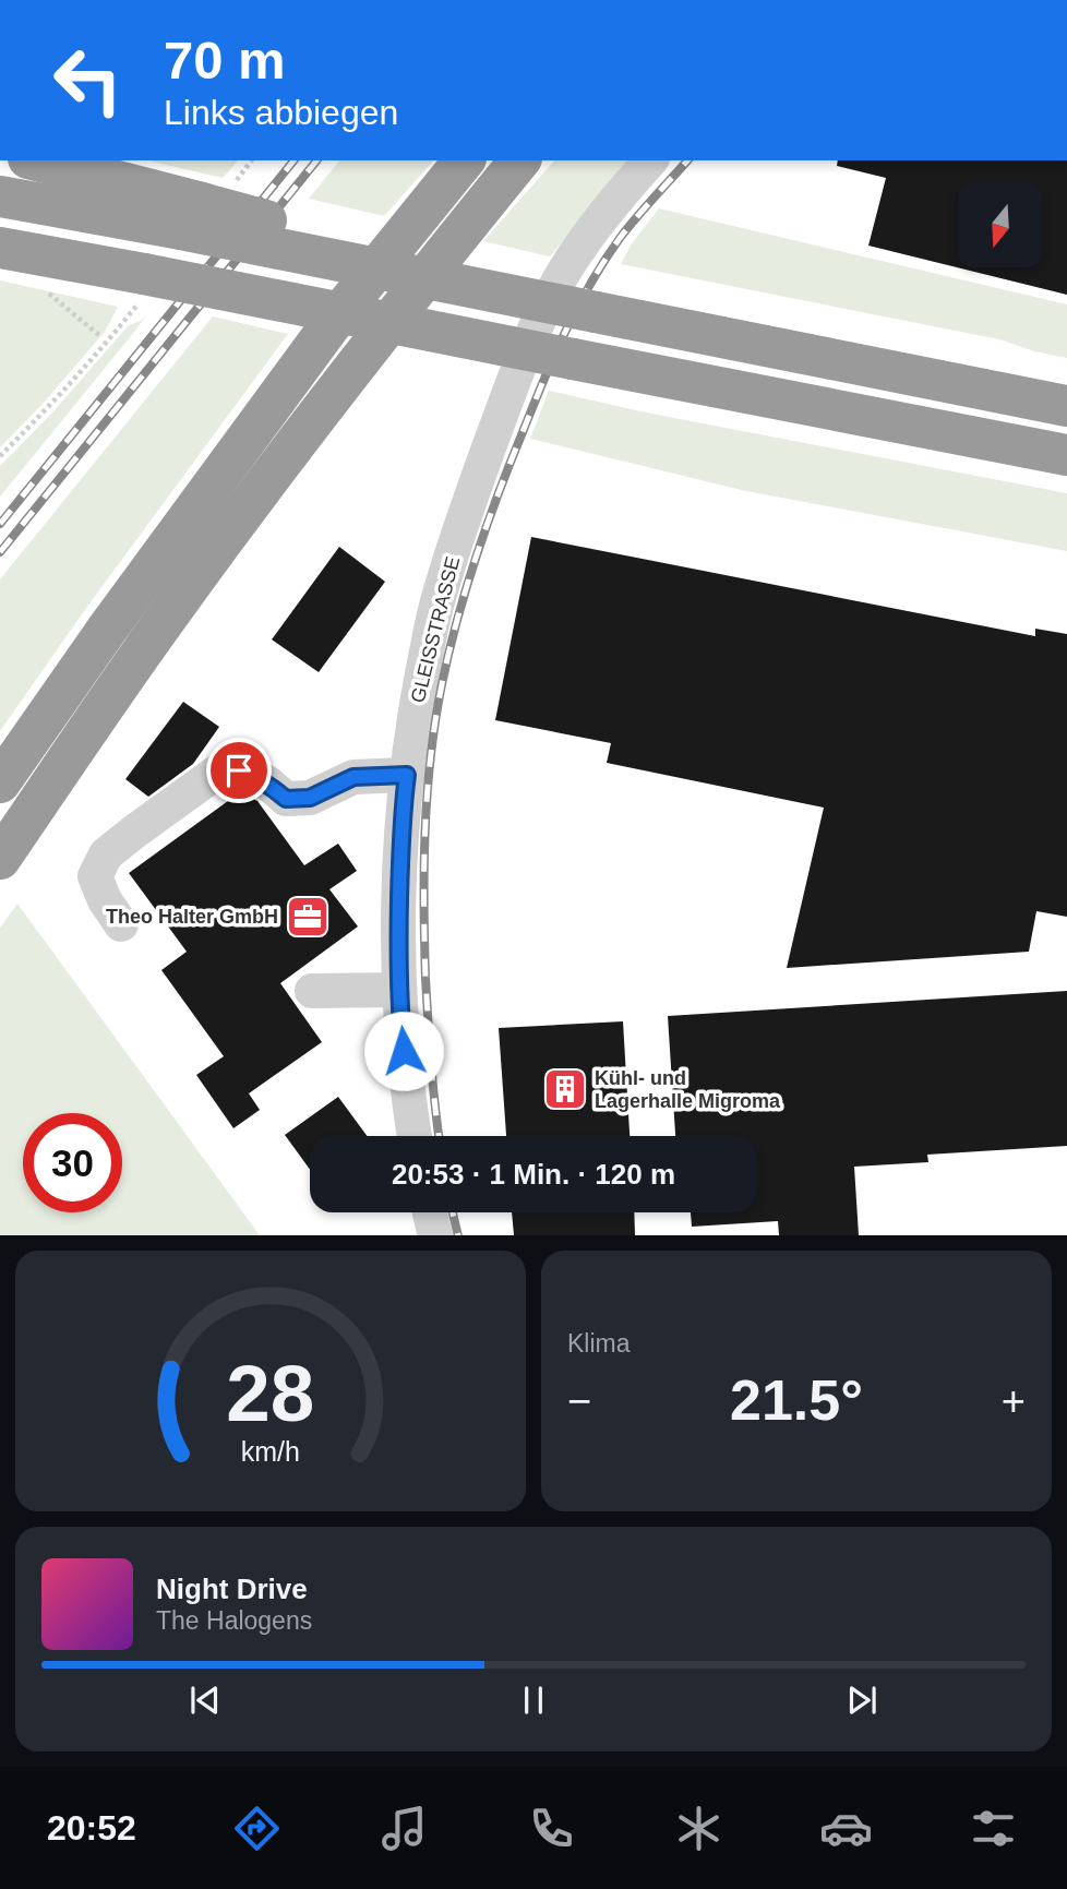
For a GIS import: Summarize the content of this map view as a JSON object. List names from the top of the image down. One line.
{"streets":{"street":["GLEISSTRASSE"]},"places":{"office":["Theo Halter GmbH"],"building":["Kühl- und Lagerhalle Migroma"]},"north":"bottom","page":{"turn":["70 m","Links abbiegen"],"limit":"30","trip":"20:53 · 1 Min. · 120 m","tile":"Klima","heat":["−","21.5°","+"],"song":["Night Drive","The Halogens"],"tabs":"20:52","gauge":["28","km/h"]}}
